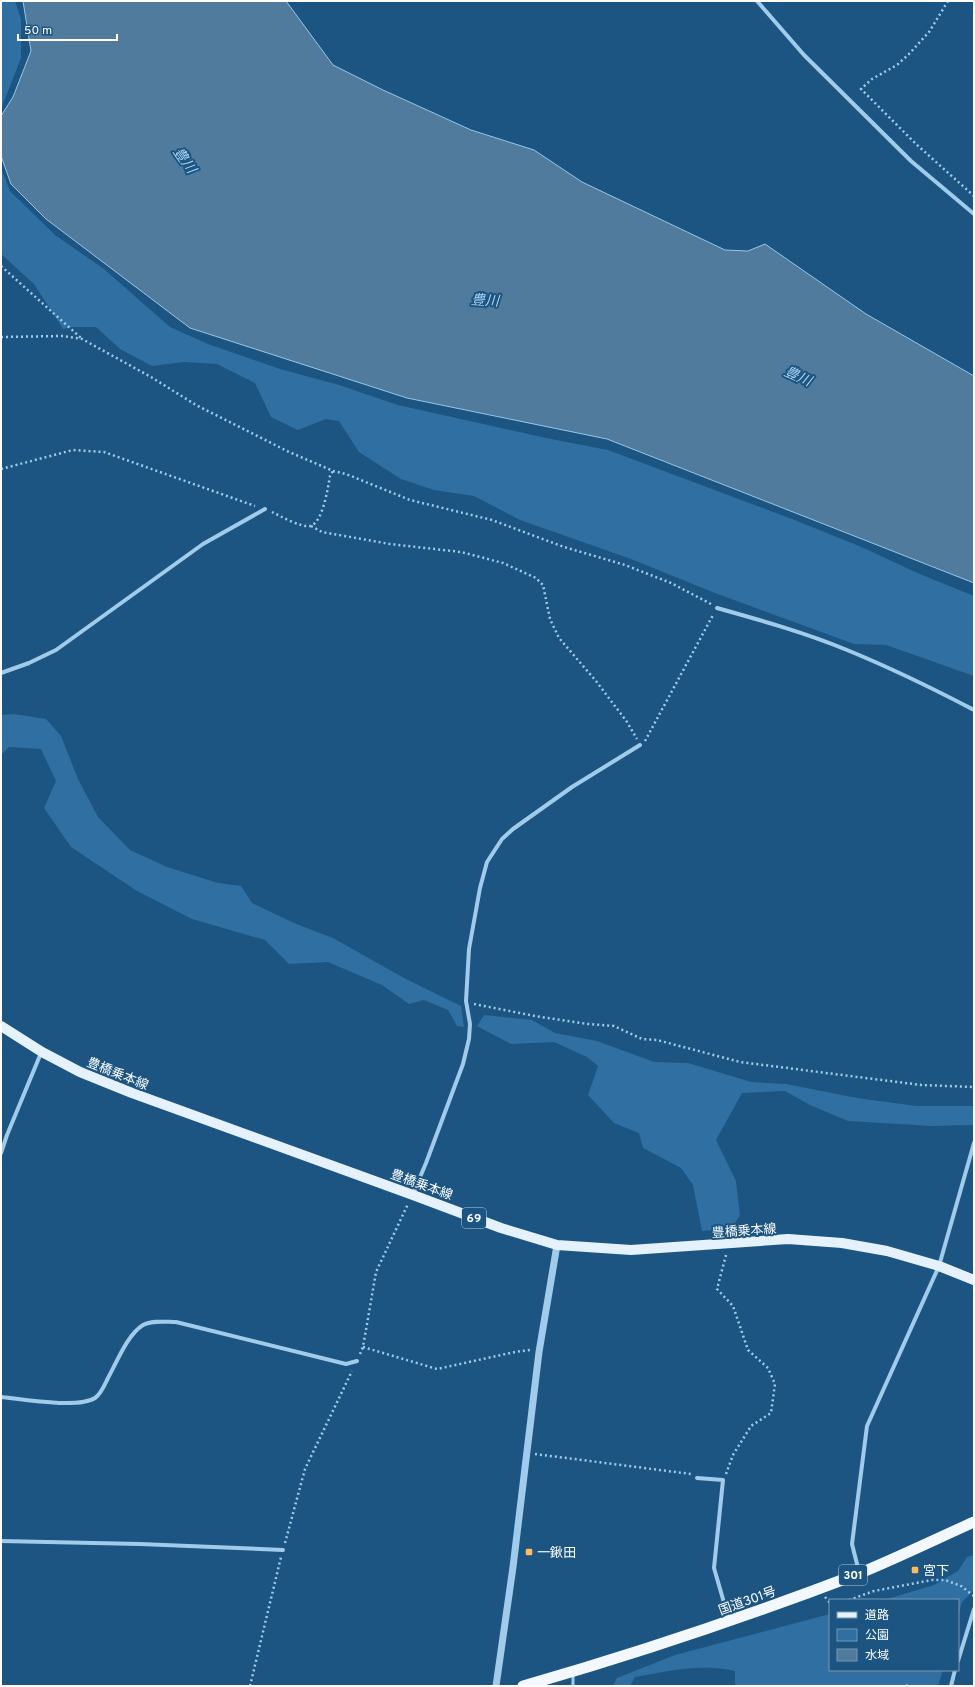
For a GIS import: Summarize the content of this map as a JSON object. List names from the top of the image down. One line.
{"streets":{"highway":["301","国道301号"],"main road":["豊橋乗本線","69"]},"water":["豊川"],"places":{"transit":["一鍬田","宮下"]},"legend":["道路","公園","水域"],"scale_bar":"50 m"}
